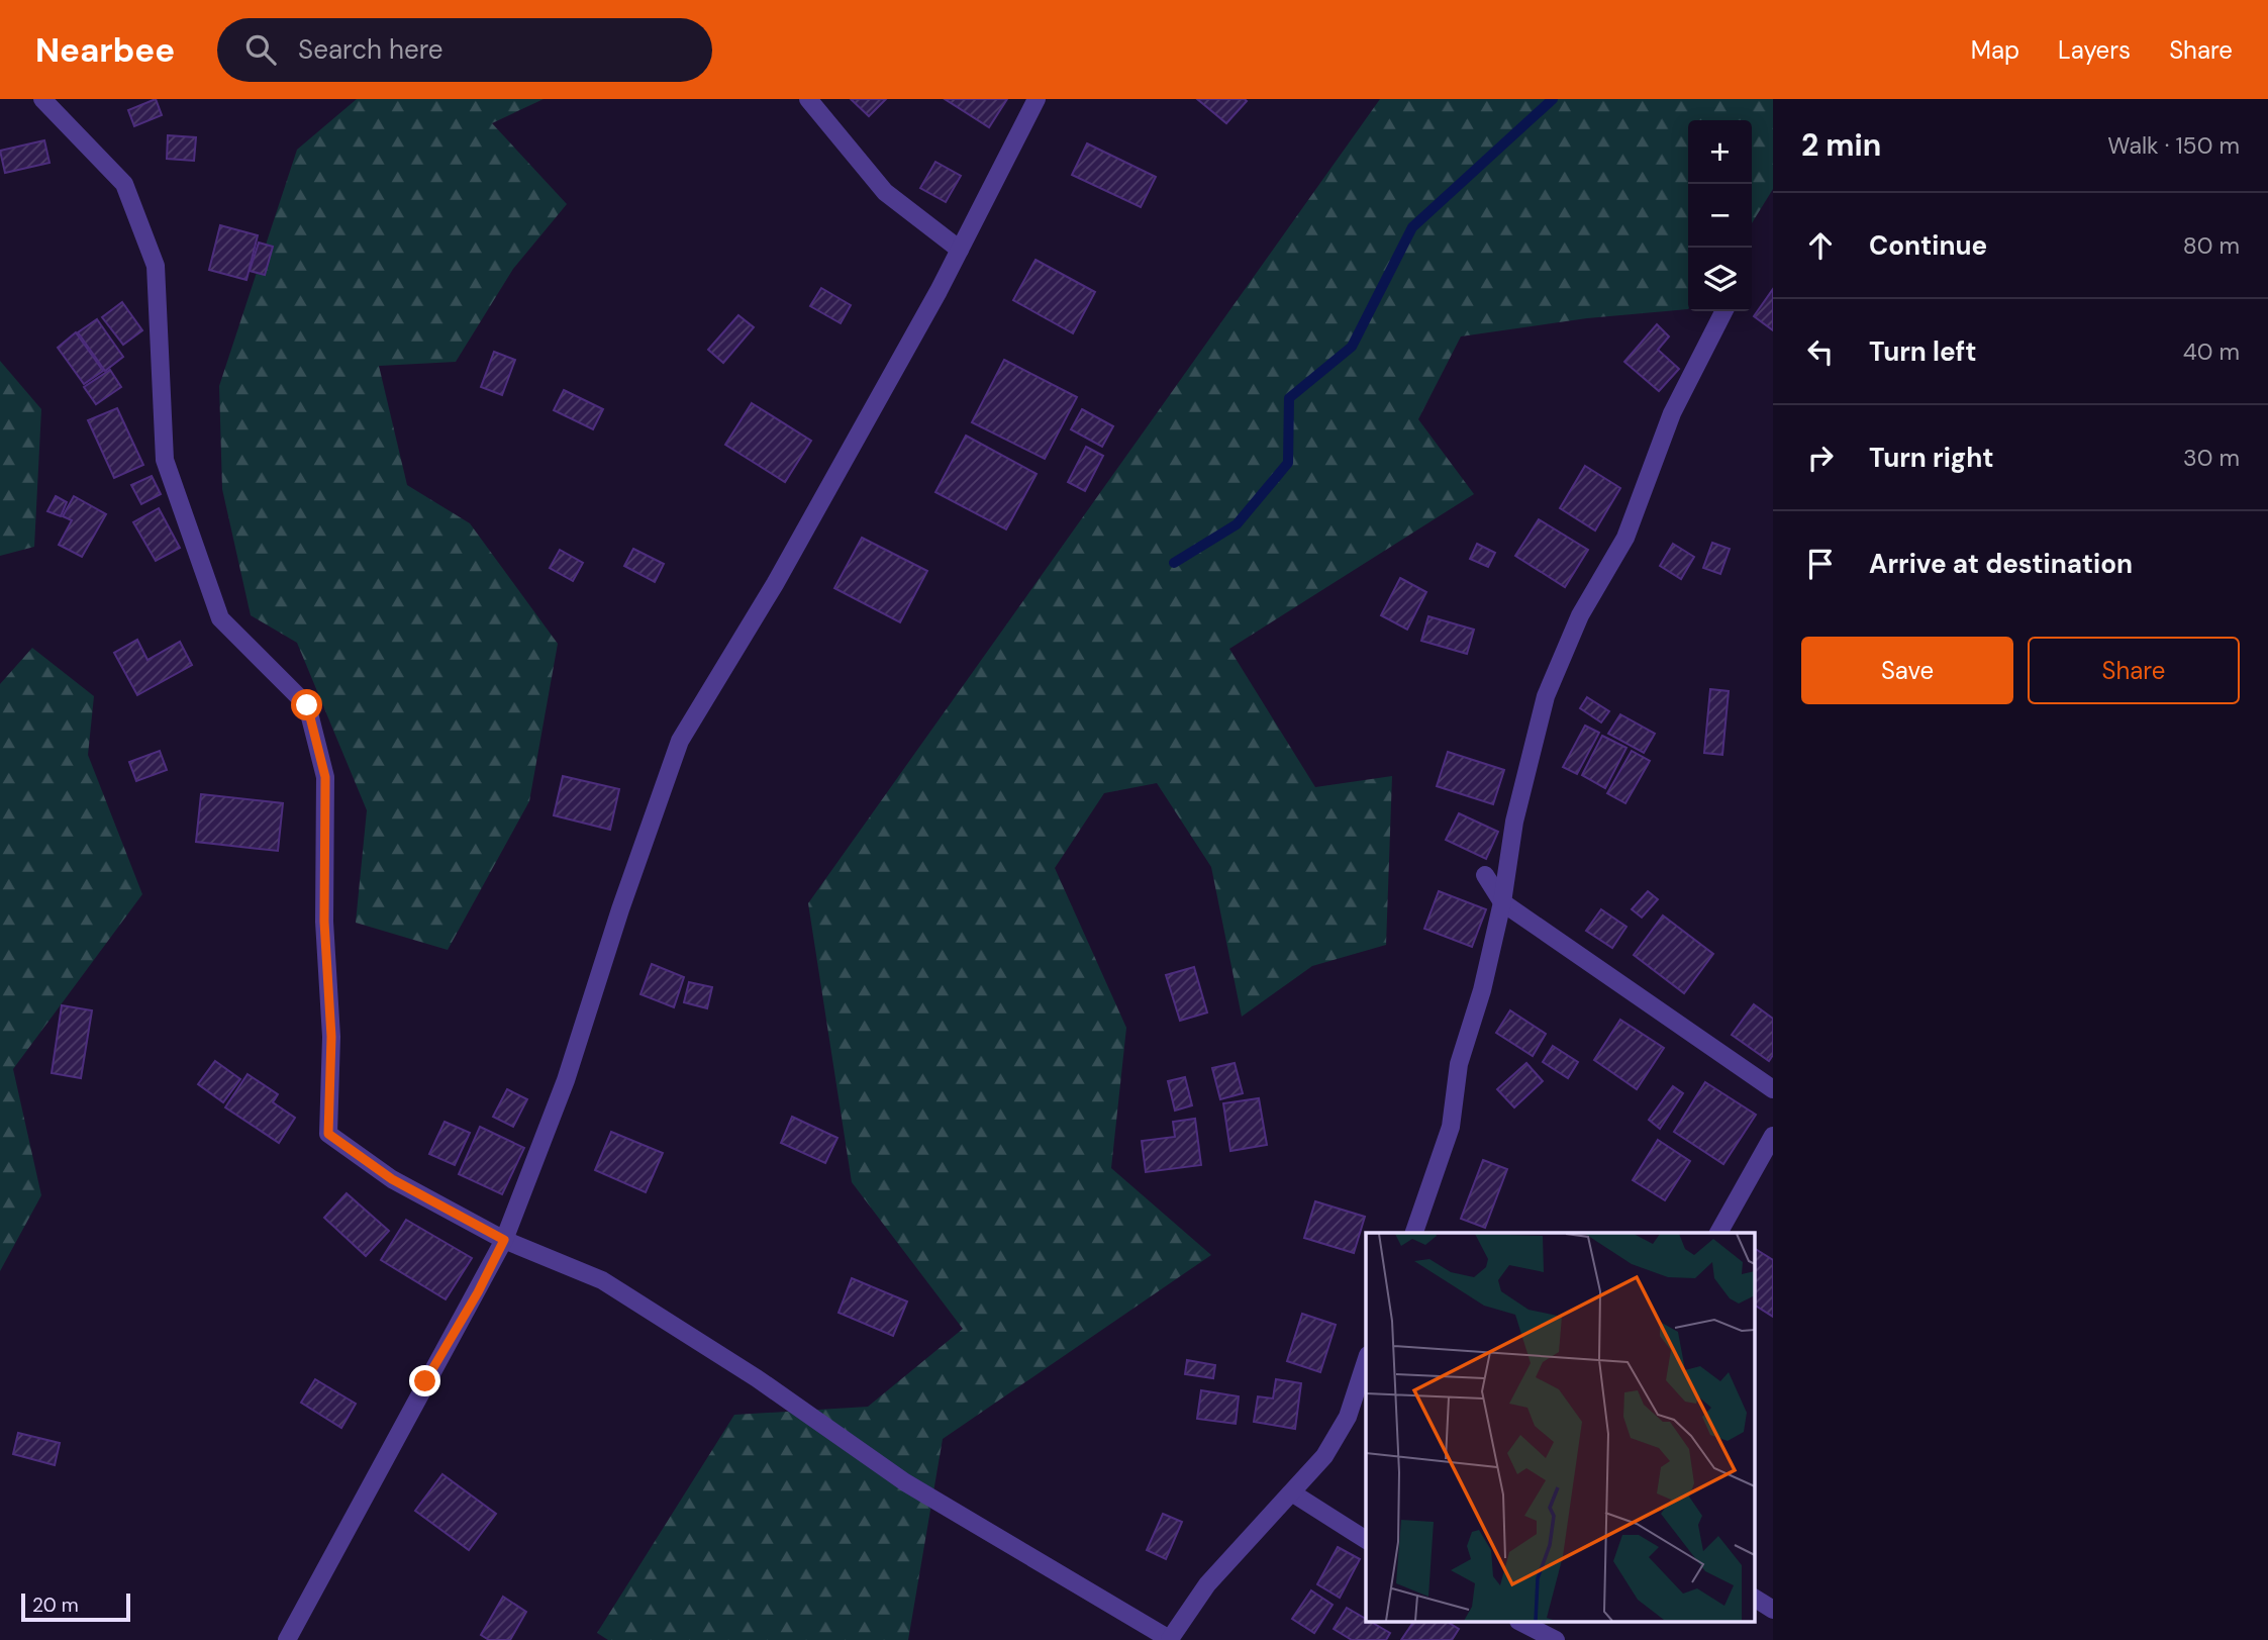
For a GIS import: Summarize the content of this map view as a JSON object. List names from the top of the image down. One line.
{"scale_bar":"20 m","page":{"header":"Nearbee","search":"Search here","nav":["Map","Layers","Share"],"heading":["2 min","Walk · 150 m"],"map_buttons":["+","−"],"list":[["Continue","80 m"],["Turn left","40 m"],["Turn right","30 m"],"Arrive at destination"],"buttons":["Save","Share"],"scale":"20 m"}}
